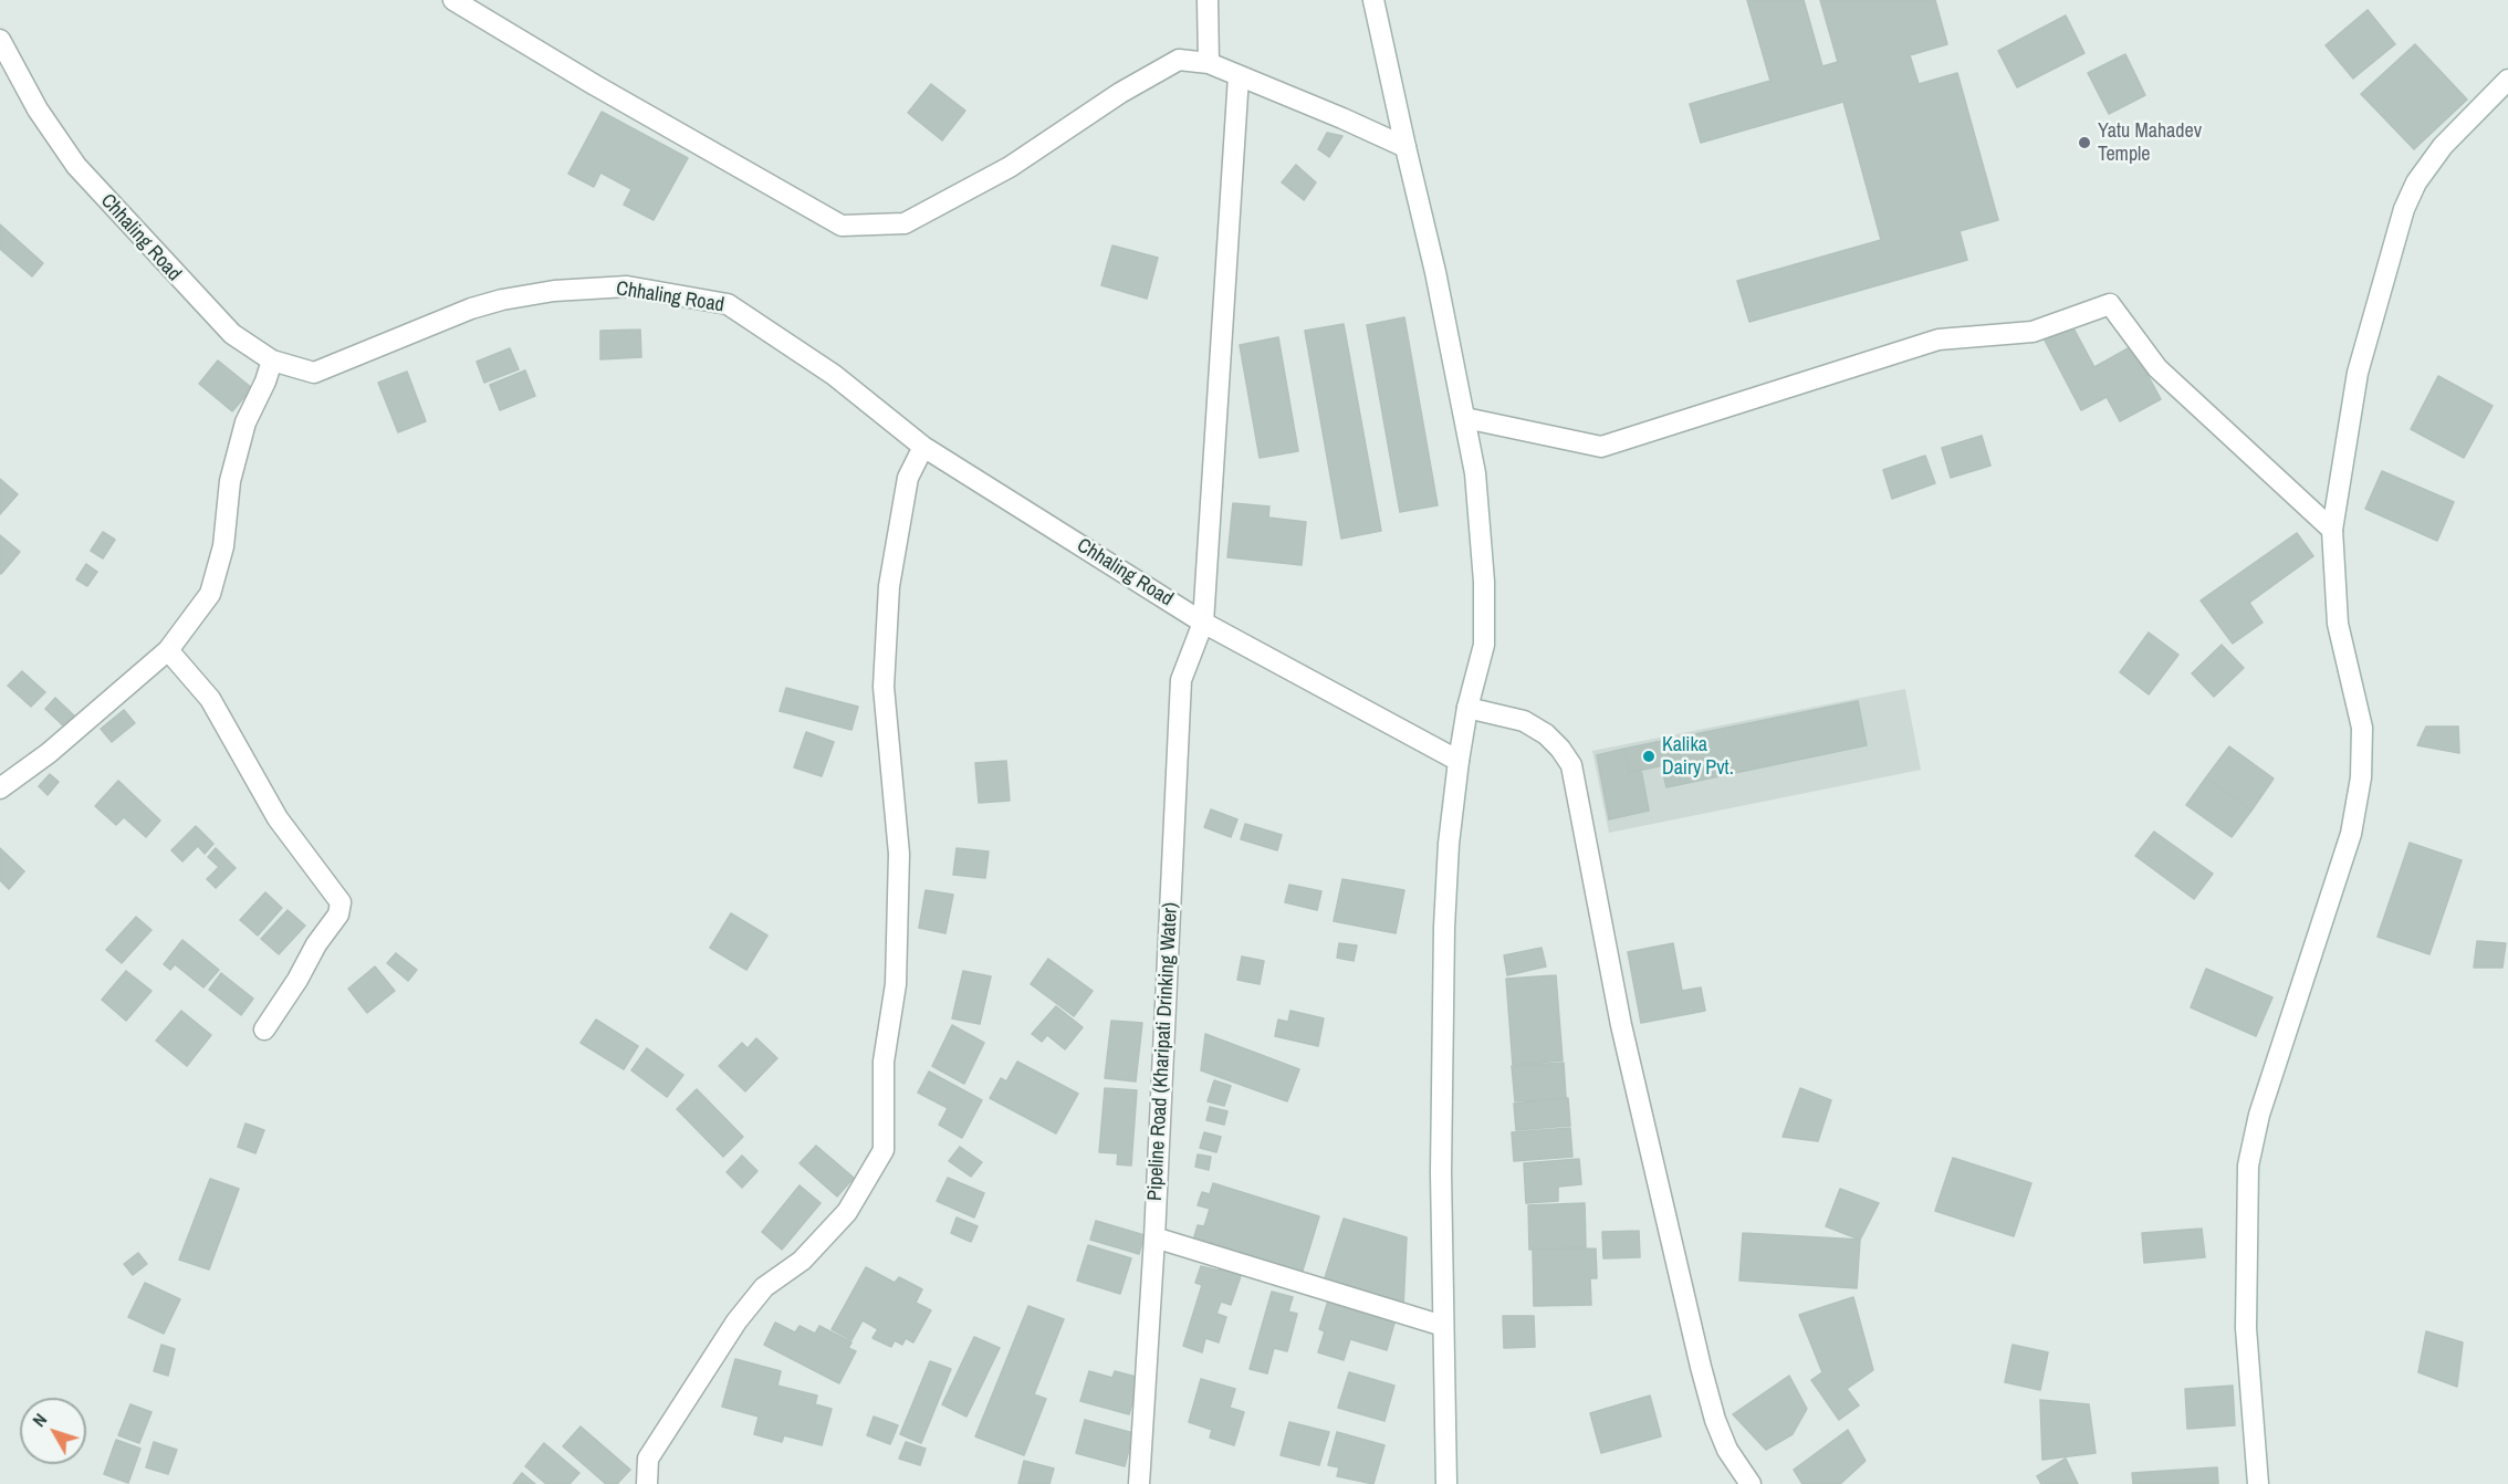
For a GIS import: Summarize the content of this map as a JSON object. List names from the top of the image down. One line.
{"streets":{"street":["Chhaling Road","Pipeline Road (Kharipati Drinking Water)"]},"crossings":[["Chhaling Road","Pipeline Road (Kharipati Drinking Water)"]],"places":["Yatu Mahadev Temple","Kalika Dairy Pvt."],"north":"top left"}
